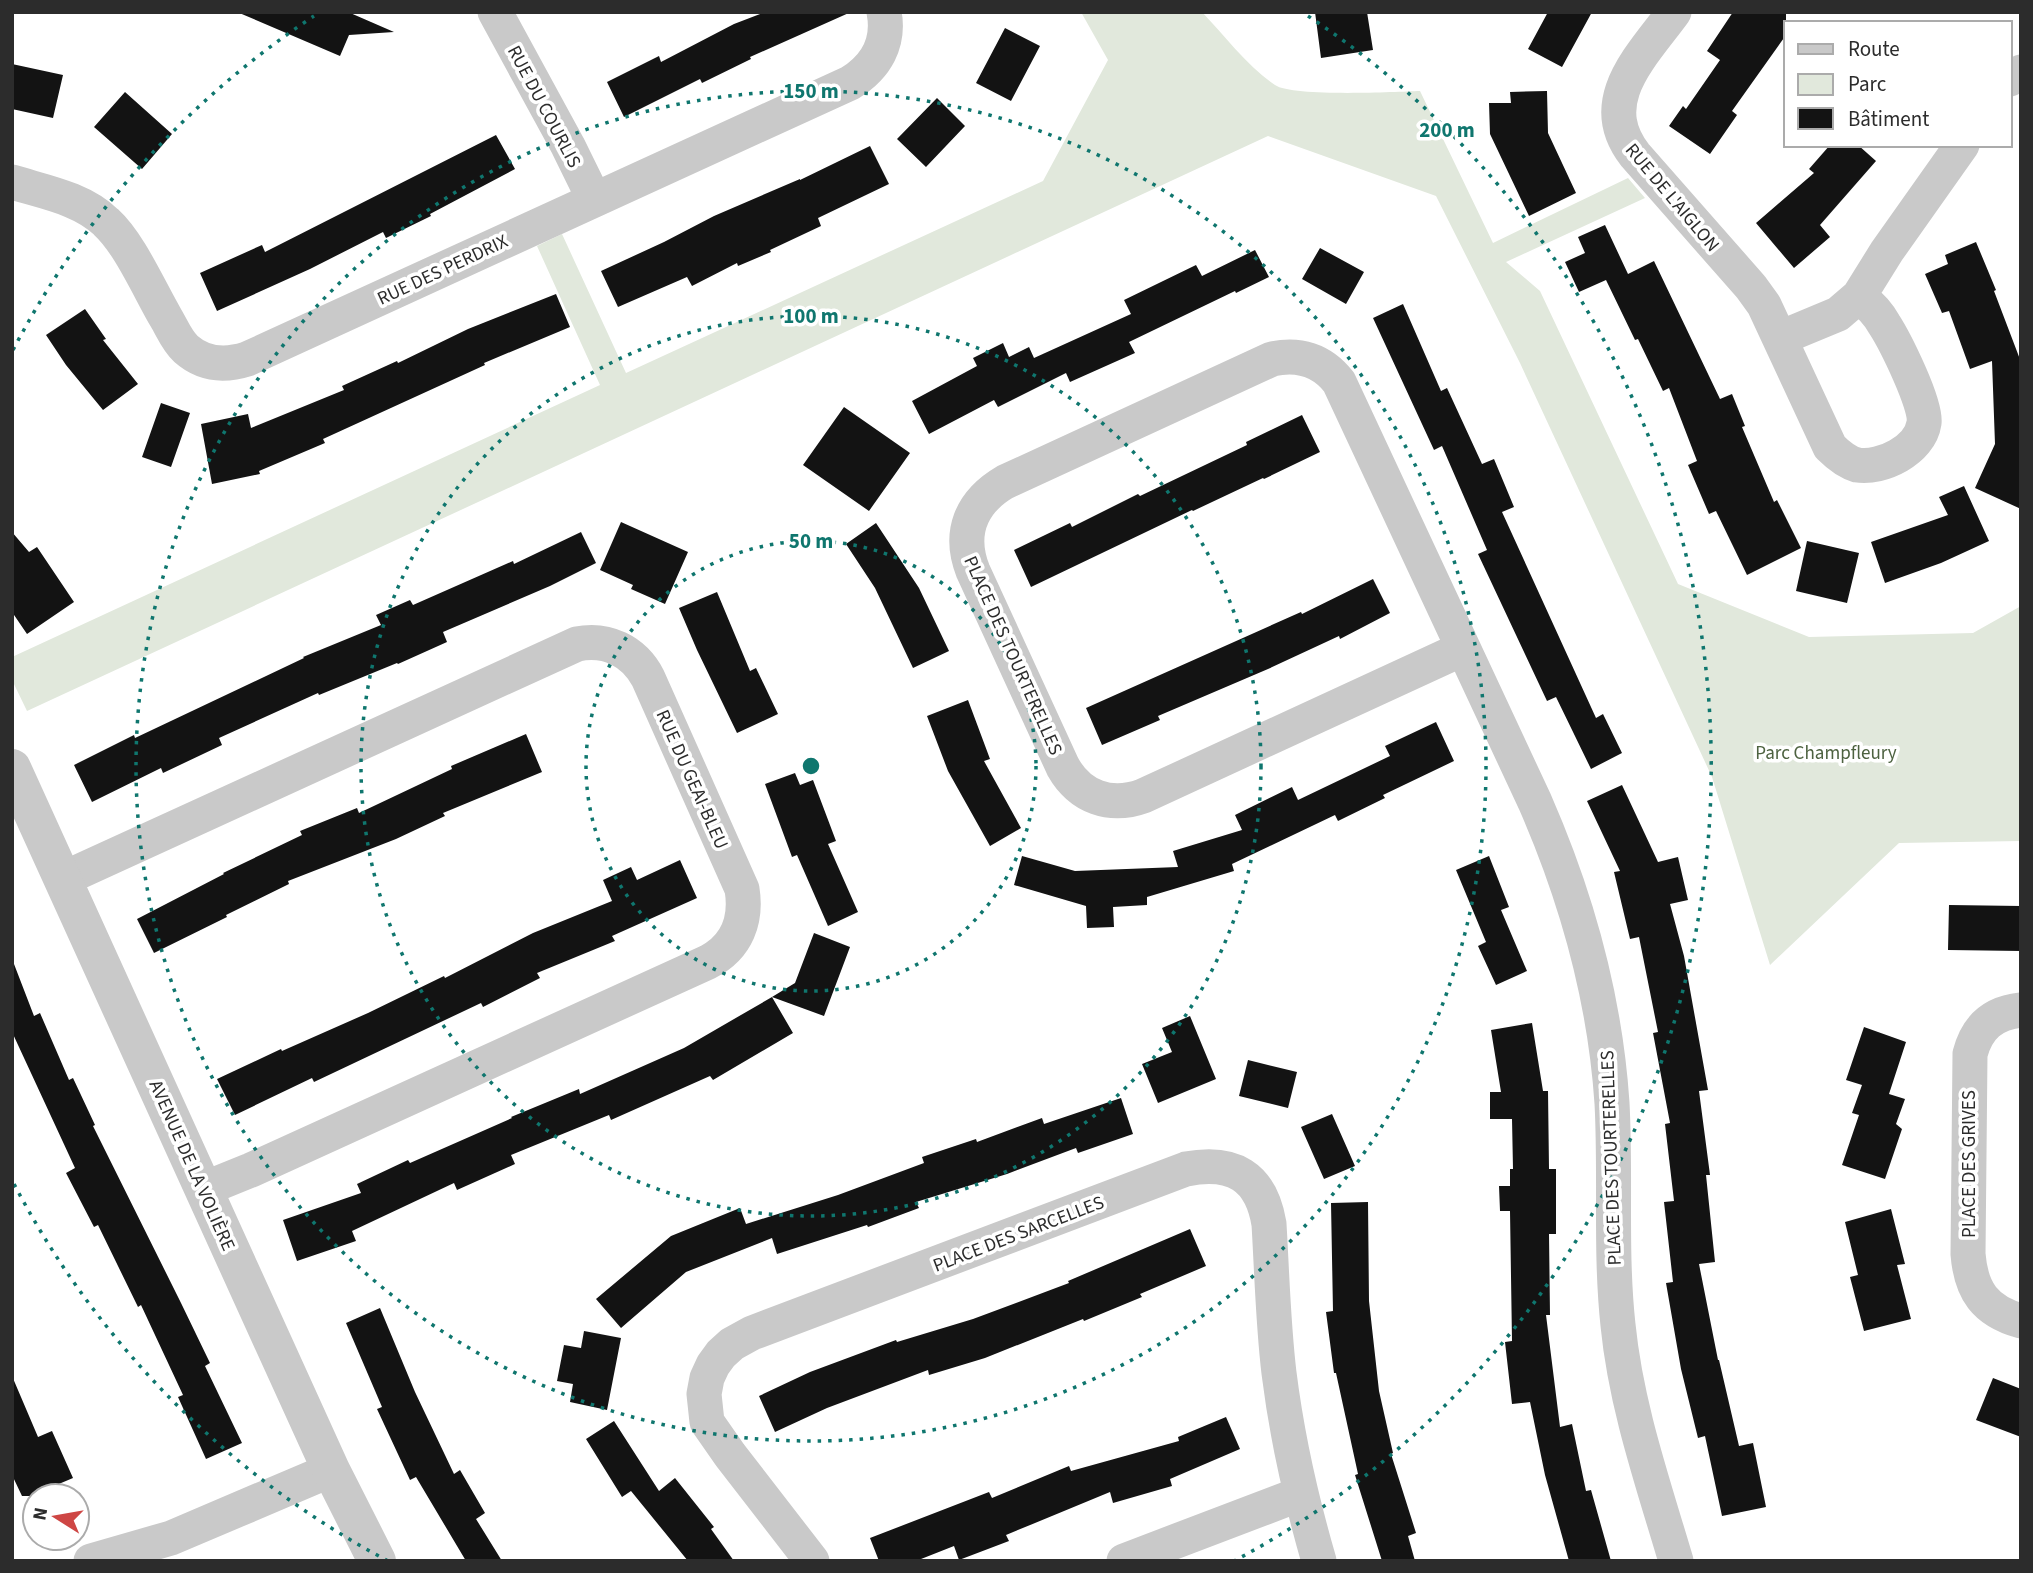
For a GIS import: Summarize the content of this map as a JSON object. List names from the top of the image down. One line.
{"streets":{"street":["RUE DU COURLIS","RUE DE L'AIGLON","RUE DES PERDRIX","PLACE DES TOURTERELLES","RUE DU GEAI-BLEU","PLACE DES GRIVES","AVENUE DE LA VOLIÈRE","PLACE DES SARCELLES"]},"crossings":[["RUE DU COURLIS","RUE DES PERDRIX"],["RUE DU GEAI-BLEU","AVENUE DE LA VOLIÈRE"]],"parks":["Parc Champfleury"],"legend":["Route","Parc","Bâtiment"],"north":"left","rings":["150 m","200 m","100 m","50 m"]}
